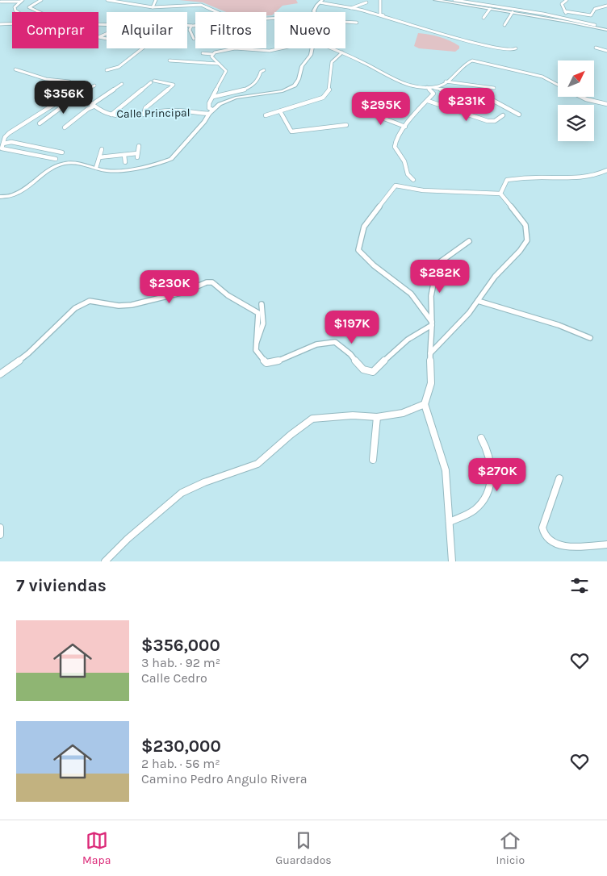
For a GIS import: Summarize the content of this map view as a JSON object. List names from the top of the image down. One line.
{"streets":{"street":["Calle Principal"]},"north":"top right","page":{"chip":["Comprar","Alquilar","Filtros","Nuevo"],"price":["$356K","$231K","$295K","$282K","$230K","$197K","$270K"],"heading":"7 viviendas","list":[{"name":"$356,000","note":"3 hab. · 92 m² · Calle Cedro"},{"name":"$230,000","note":"2 hab. · 56 m² · Camino Pedro Angulo Rivera"}],"tabs":["Mapa","Guardados","Inicio"]}}
